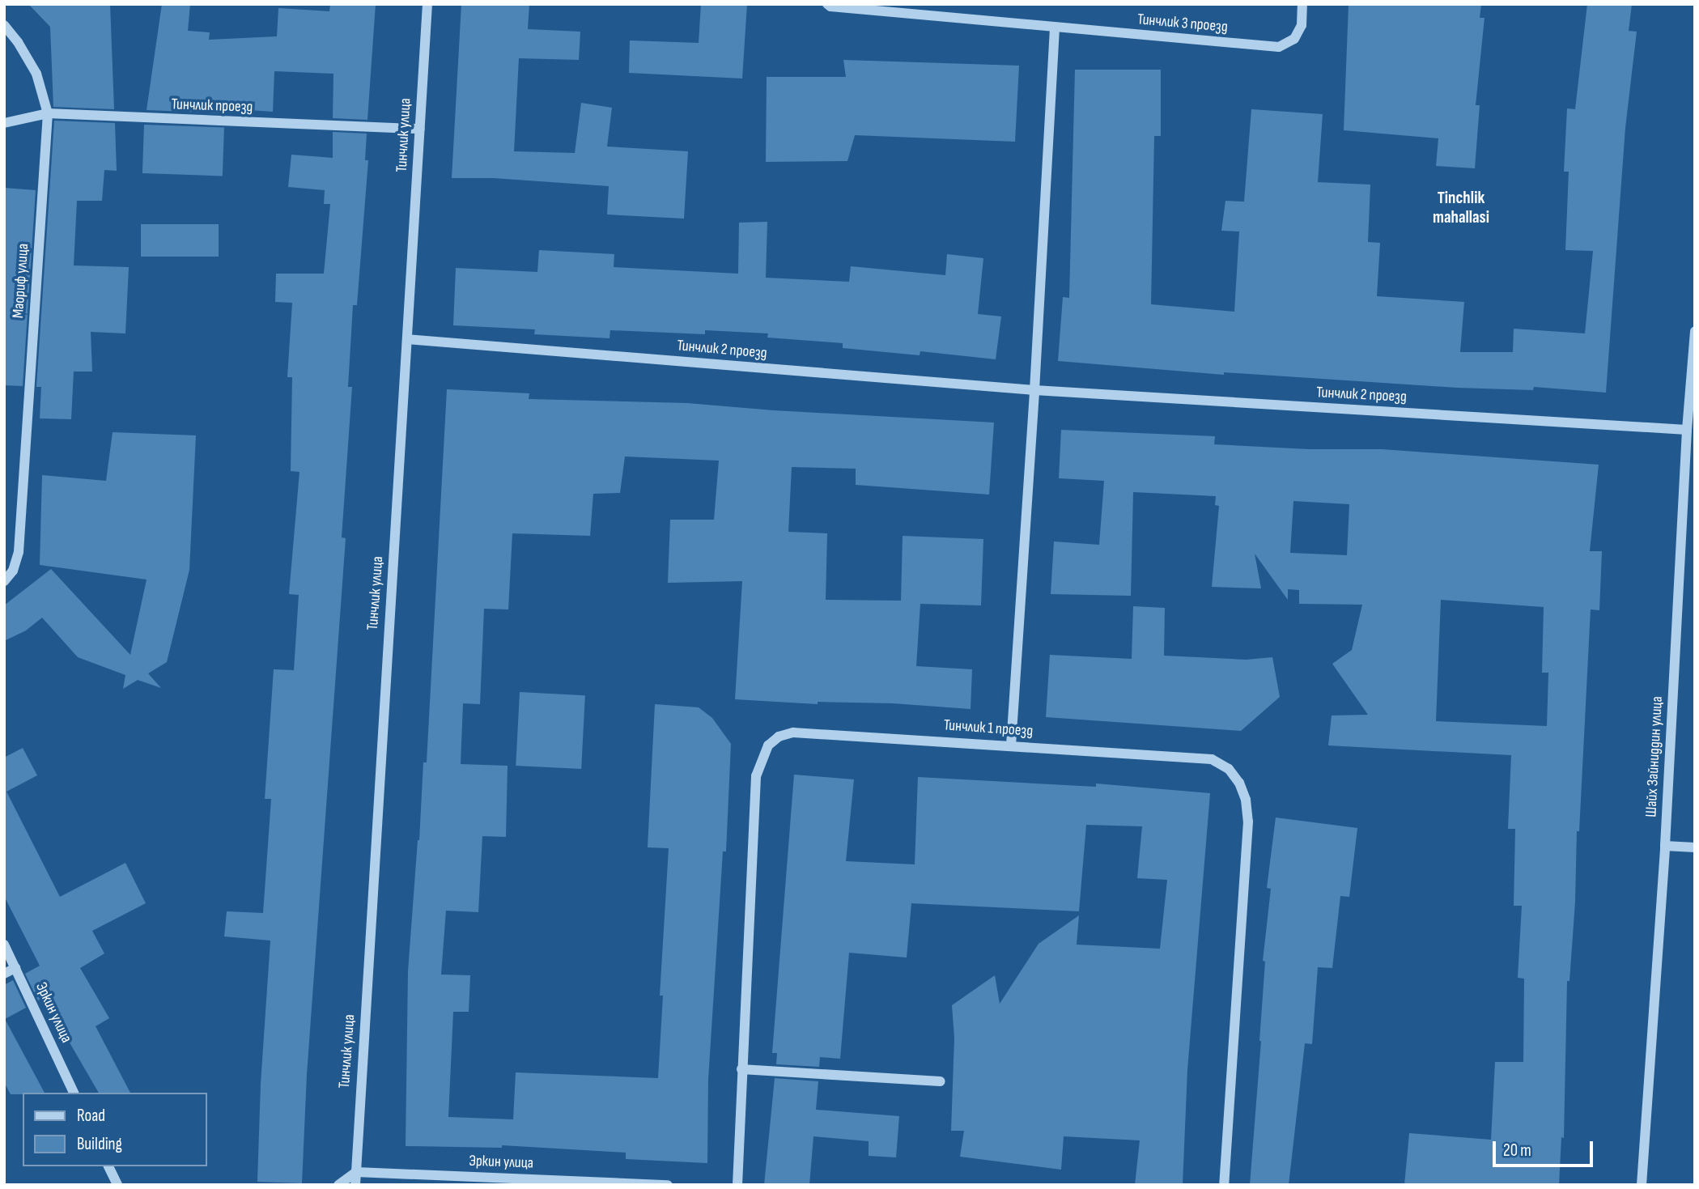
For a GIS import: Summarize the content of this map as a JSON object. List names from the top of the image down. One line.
{"streets":{"street":["Тинчлик 3 проезд","Тинчлик проезд","Тинчлик улица","Маориф улица","Тинчлик 2 проезд","Тинчлик 1 проезд","Шайх Зайниддин улица","Эркин улица"]},"crossings":[["Тинчлик проезд","Тинчлик улица"],["Тинчлик проезд","Маориф улица"],["Тинчлик улица","Тинчлик 2 проезд"],["Тинчлик улица","Эркин улица"],["Тинчлик 2 проезд","Шайх Зайниддин улица"]],"districts":["Tinchlik mahallasi"],"legend":["Road","Building"],"scale_bar":"20 m"}
